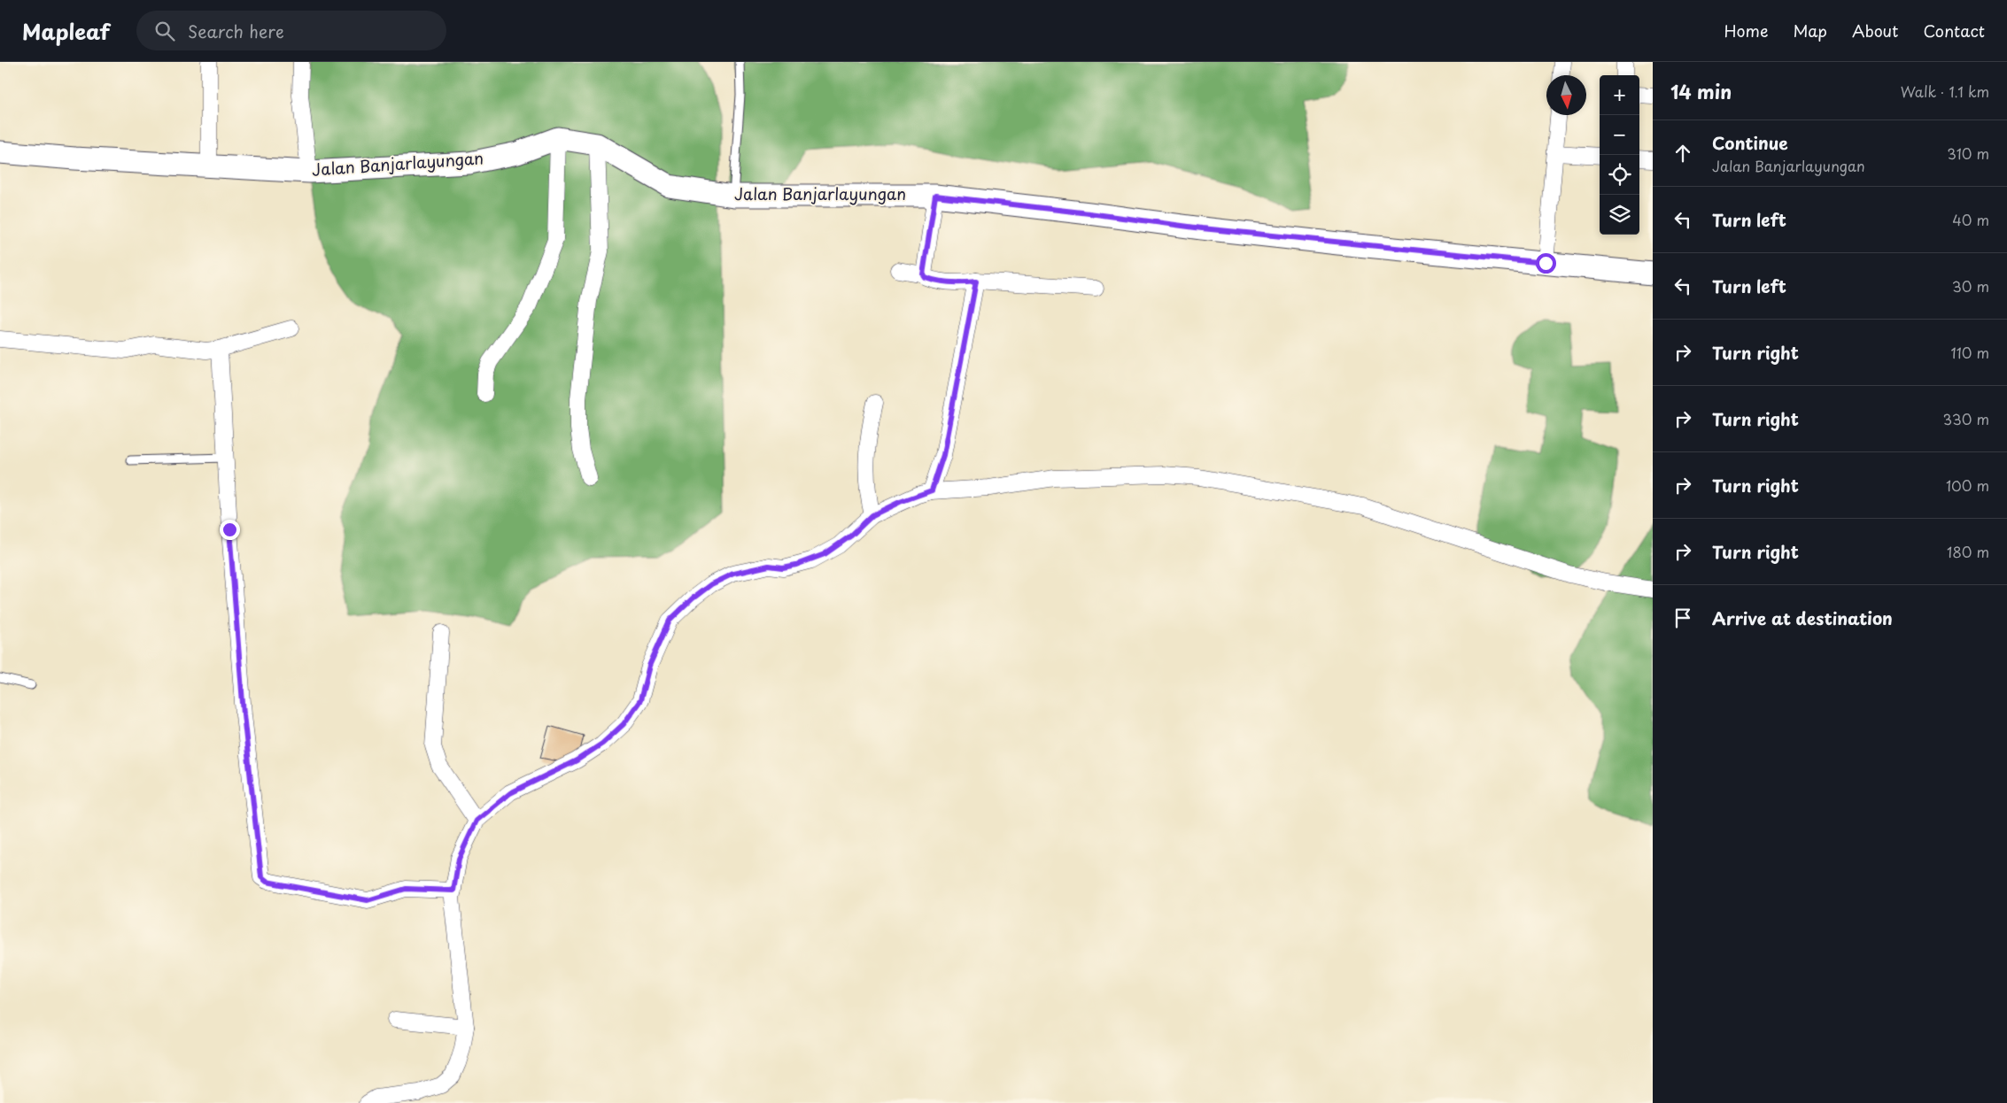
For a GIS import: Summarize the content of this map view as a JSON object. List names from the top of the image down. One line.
{"streets":{"street":["Jalan Banjarlayungan"]},"north":"bottom","page":{"header":"Mapleaf","search":"Search here","nav":["Home","Map","About","Contact"],"heading":["14 min","Walk · 1.1 km"],"map_buttons":["+","−"],"list":[["Continue","Jalan Banjarlayungan","310 m"],["Turn left","40 m"],["Turn left","30 m"],["Turn right","110 m"],["Turn right","330 m"],["Turn right","100 m"],["Turn right","180 m"],"Arrive at destination"]}}
